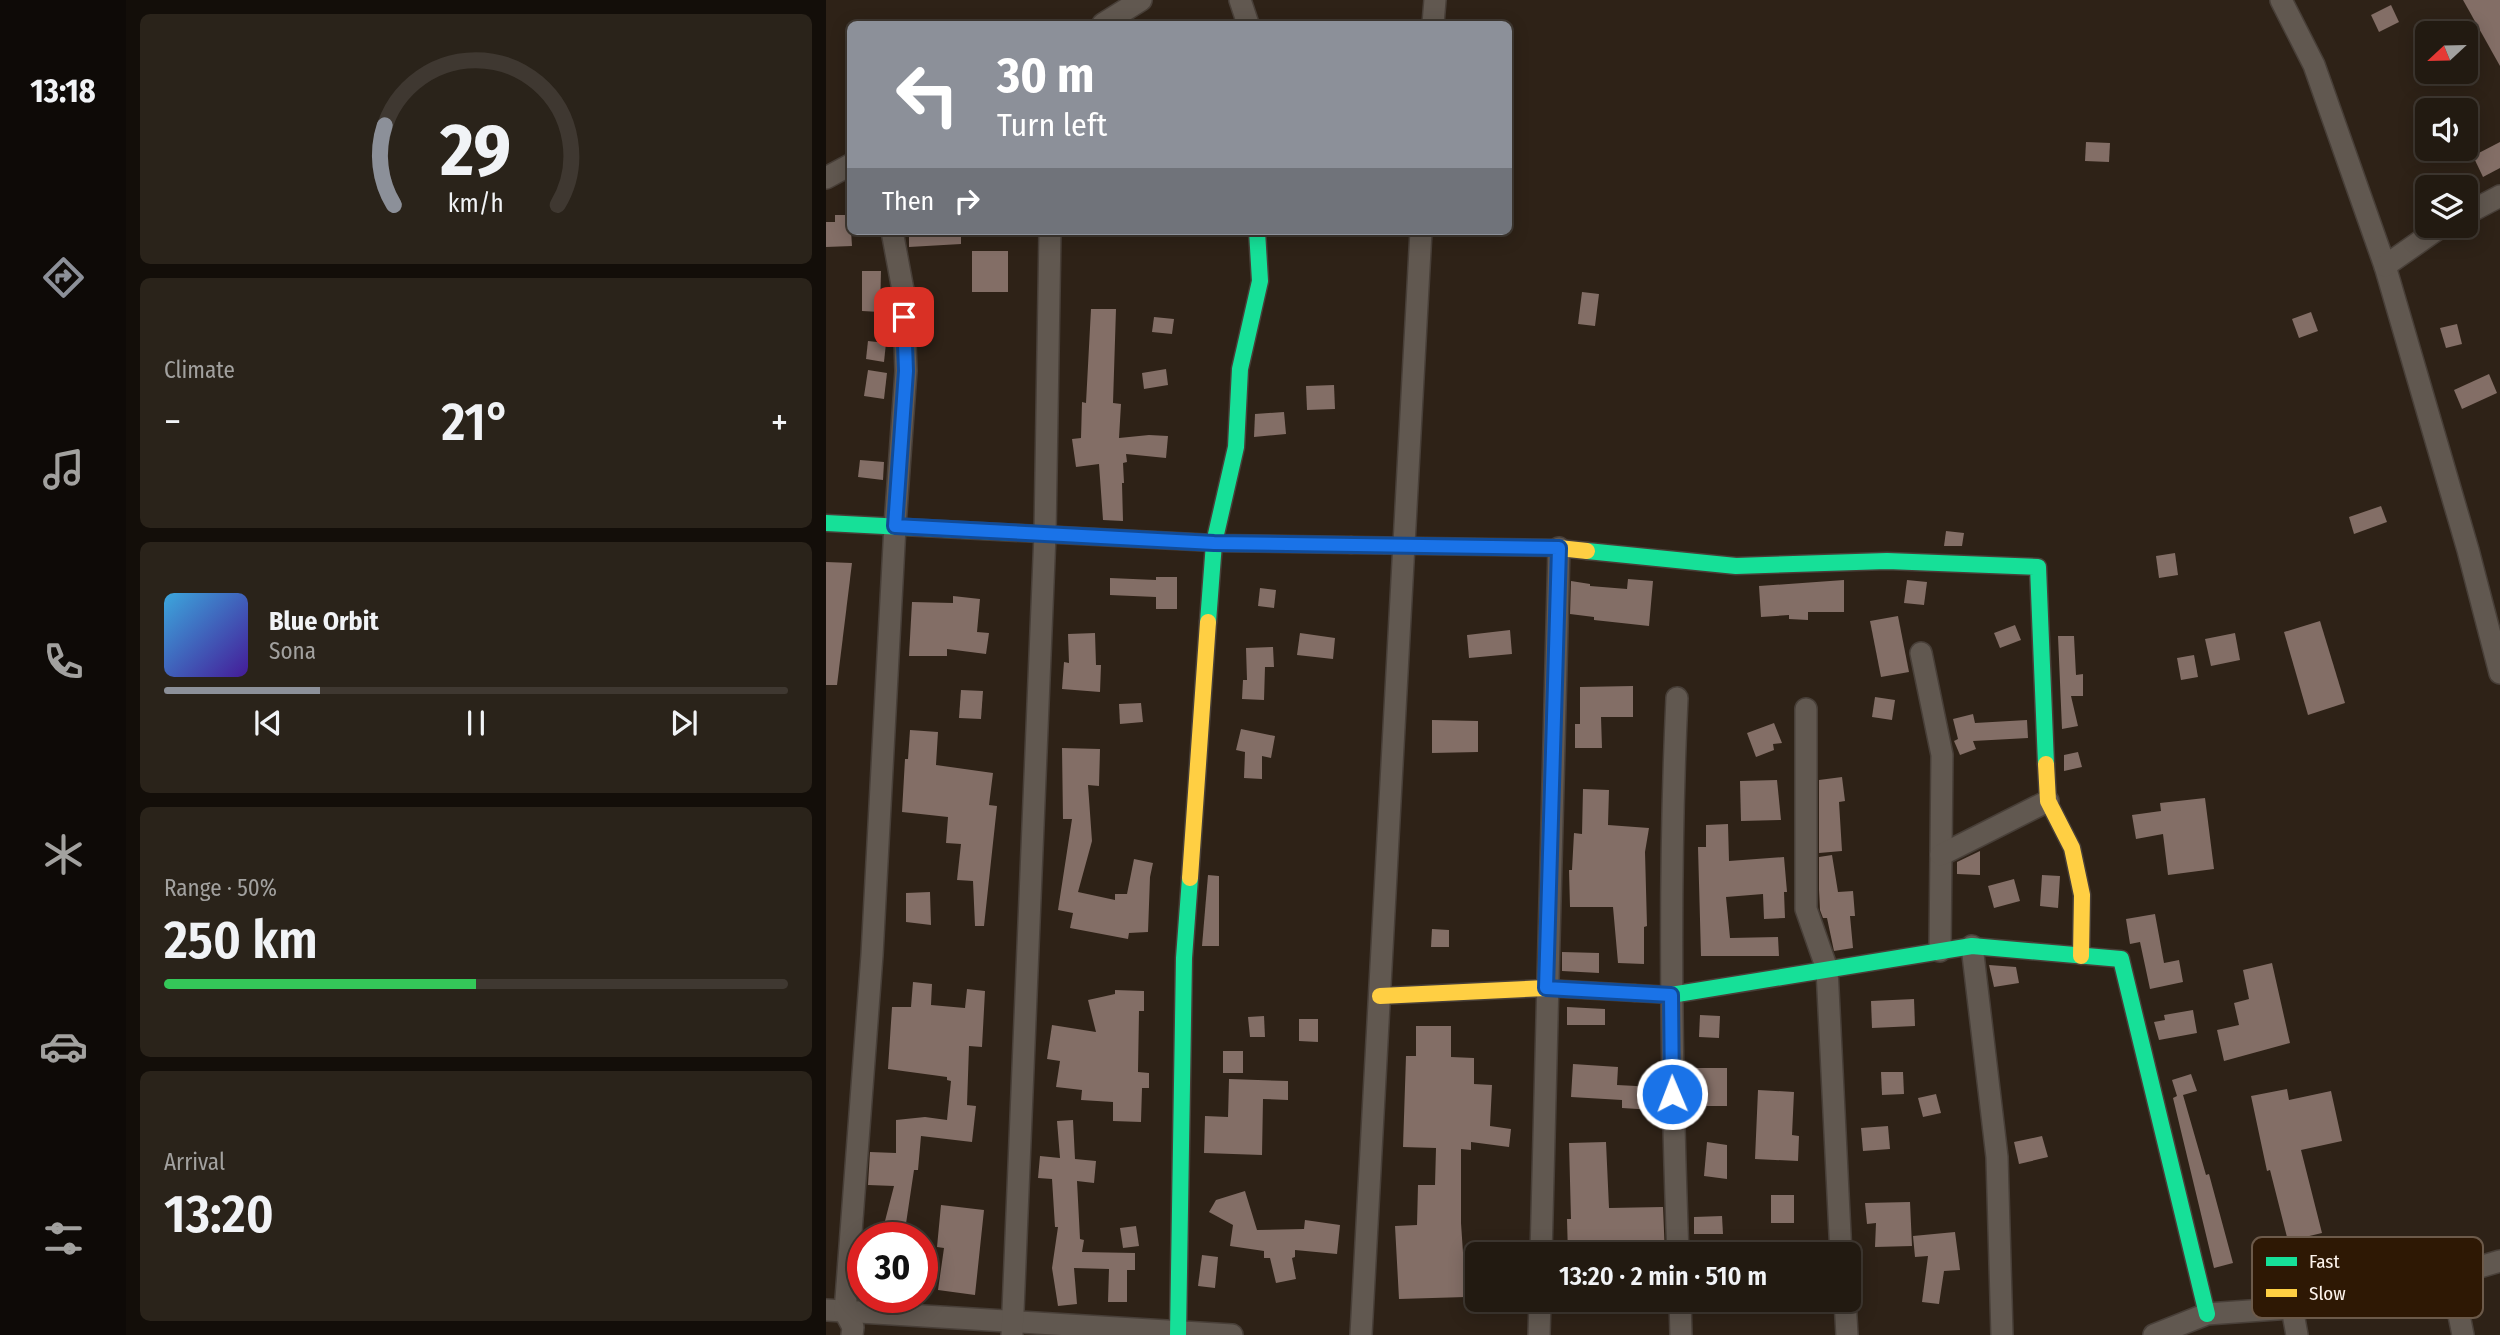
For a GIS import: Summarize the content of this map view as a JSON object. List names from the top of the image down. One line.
{"legend":["Fast","Slow"],"north":"left","page":{"tabs":"13:18","turn":["30 m","Turn left"],"then":"Then","tile":["Climate",["Range · 50%","250 km"],["Arrival","13:20"]],"heat":["−","21°","+"],"song":["Blue Orbit","Sona"],"limit":"30","trip":"13:20 · 2 min · 510 m","gauge":["29","km/h"]}}
